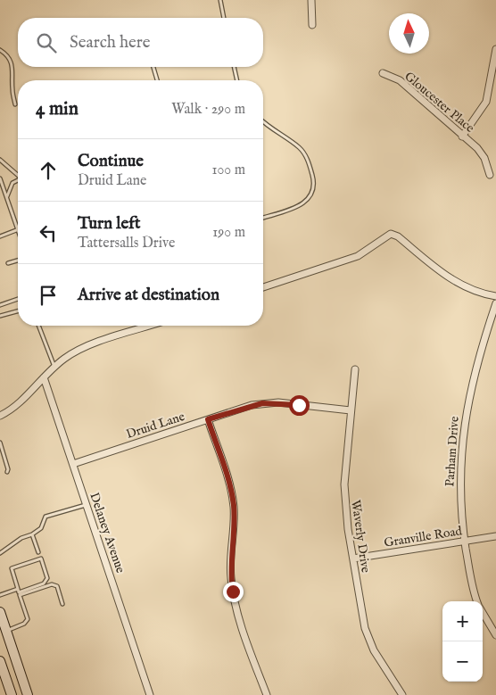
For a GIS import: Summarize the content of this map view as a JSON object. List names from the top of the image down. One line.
{"streets":{"street":["Gloucester Place","Druid Lane","Parham Drive","Delaney Avenue","Waverly Drive","Granville Road"]},"crossings":[["Druid Lane","Delaney Avenue"],["Druid Lane","Waverly Drive"],["Parham Drive","Granville Road"],["Waverly Drive","Granville Road"]],"north":"top","page":{"search":"Search here","heading":["4 min","Walk · 290 m"],"list":[["Continue","Druid Lane","100 m"],["Turn left","Tattersalls Drive","190 m"],"Arrive at destination"],"map_buttons":["+","−"]}}
